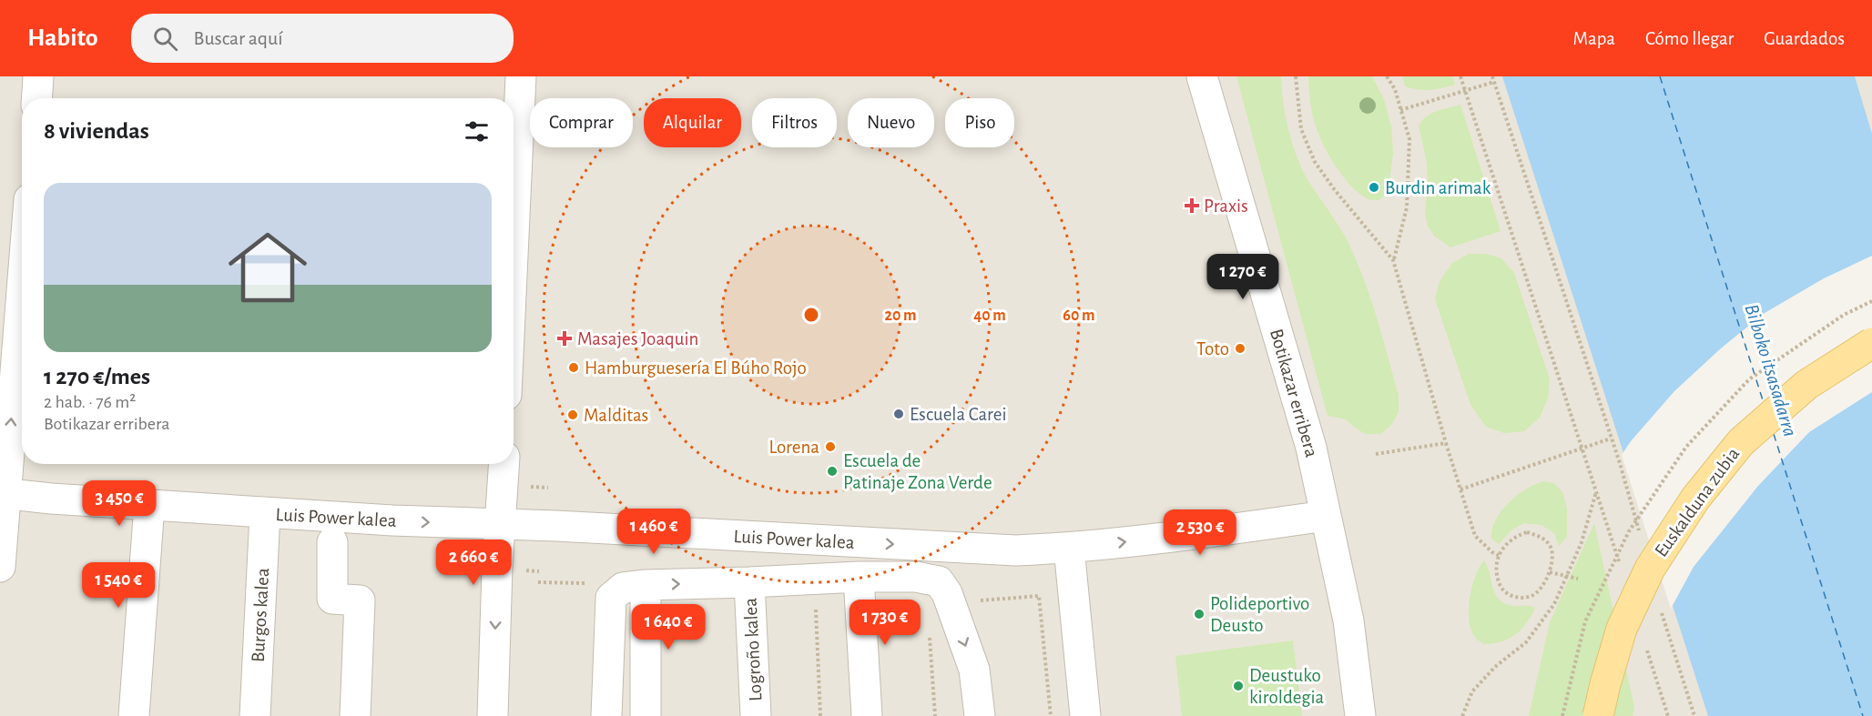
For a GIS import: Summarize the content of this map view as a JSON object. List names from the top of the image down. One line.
{"streets":{"main road":["Euskalduna zubia"],"street":["Botikazar erribera","Luis Power kalea","Burgos kalea","Logroño kalea"]},"crossings":[["Botikazar erribera","Luis Power kalea"],["Luis Power kalea","Burgos kalea"]],"one_way":["Luis Power kalea"],"water":["Bilboko itsasadarra"],"places":{"other":["Burdin arimak","Toto","Hamburguesería El Búho Rojo","Escuela Carei","Malditas","Lorena","Escuela de Patinaje Zona Verde","Polideportivo Deusto","Deustuko kiroldegia"],"health":["Praxis","Masajes Joaquin"]},"page":{"header":"Habito","search":"Buscar aquí","nav":["Mapa","Cómo llegar","Guardados"],"chip":["Comprar","Alquilar","Filtros","Nuevo","Piso"],"heading":"8 viviendas","list":[{"name":"1 270 €/mes","note":"2 hab. · 76 m² · Botikazar erribera"}],"price":["1 270 €","3 450 €","1 460 €","2 530 €","2 660 €","1 540 €","1 730 €","1 640 €"]},"rings":["20 m","40 m","60 m"]}
